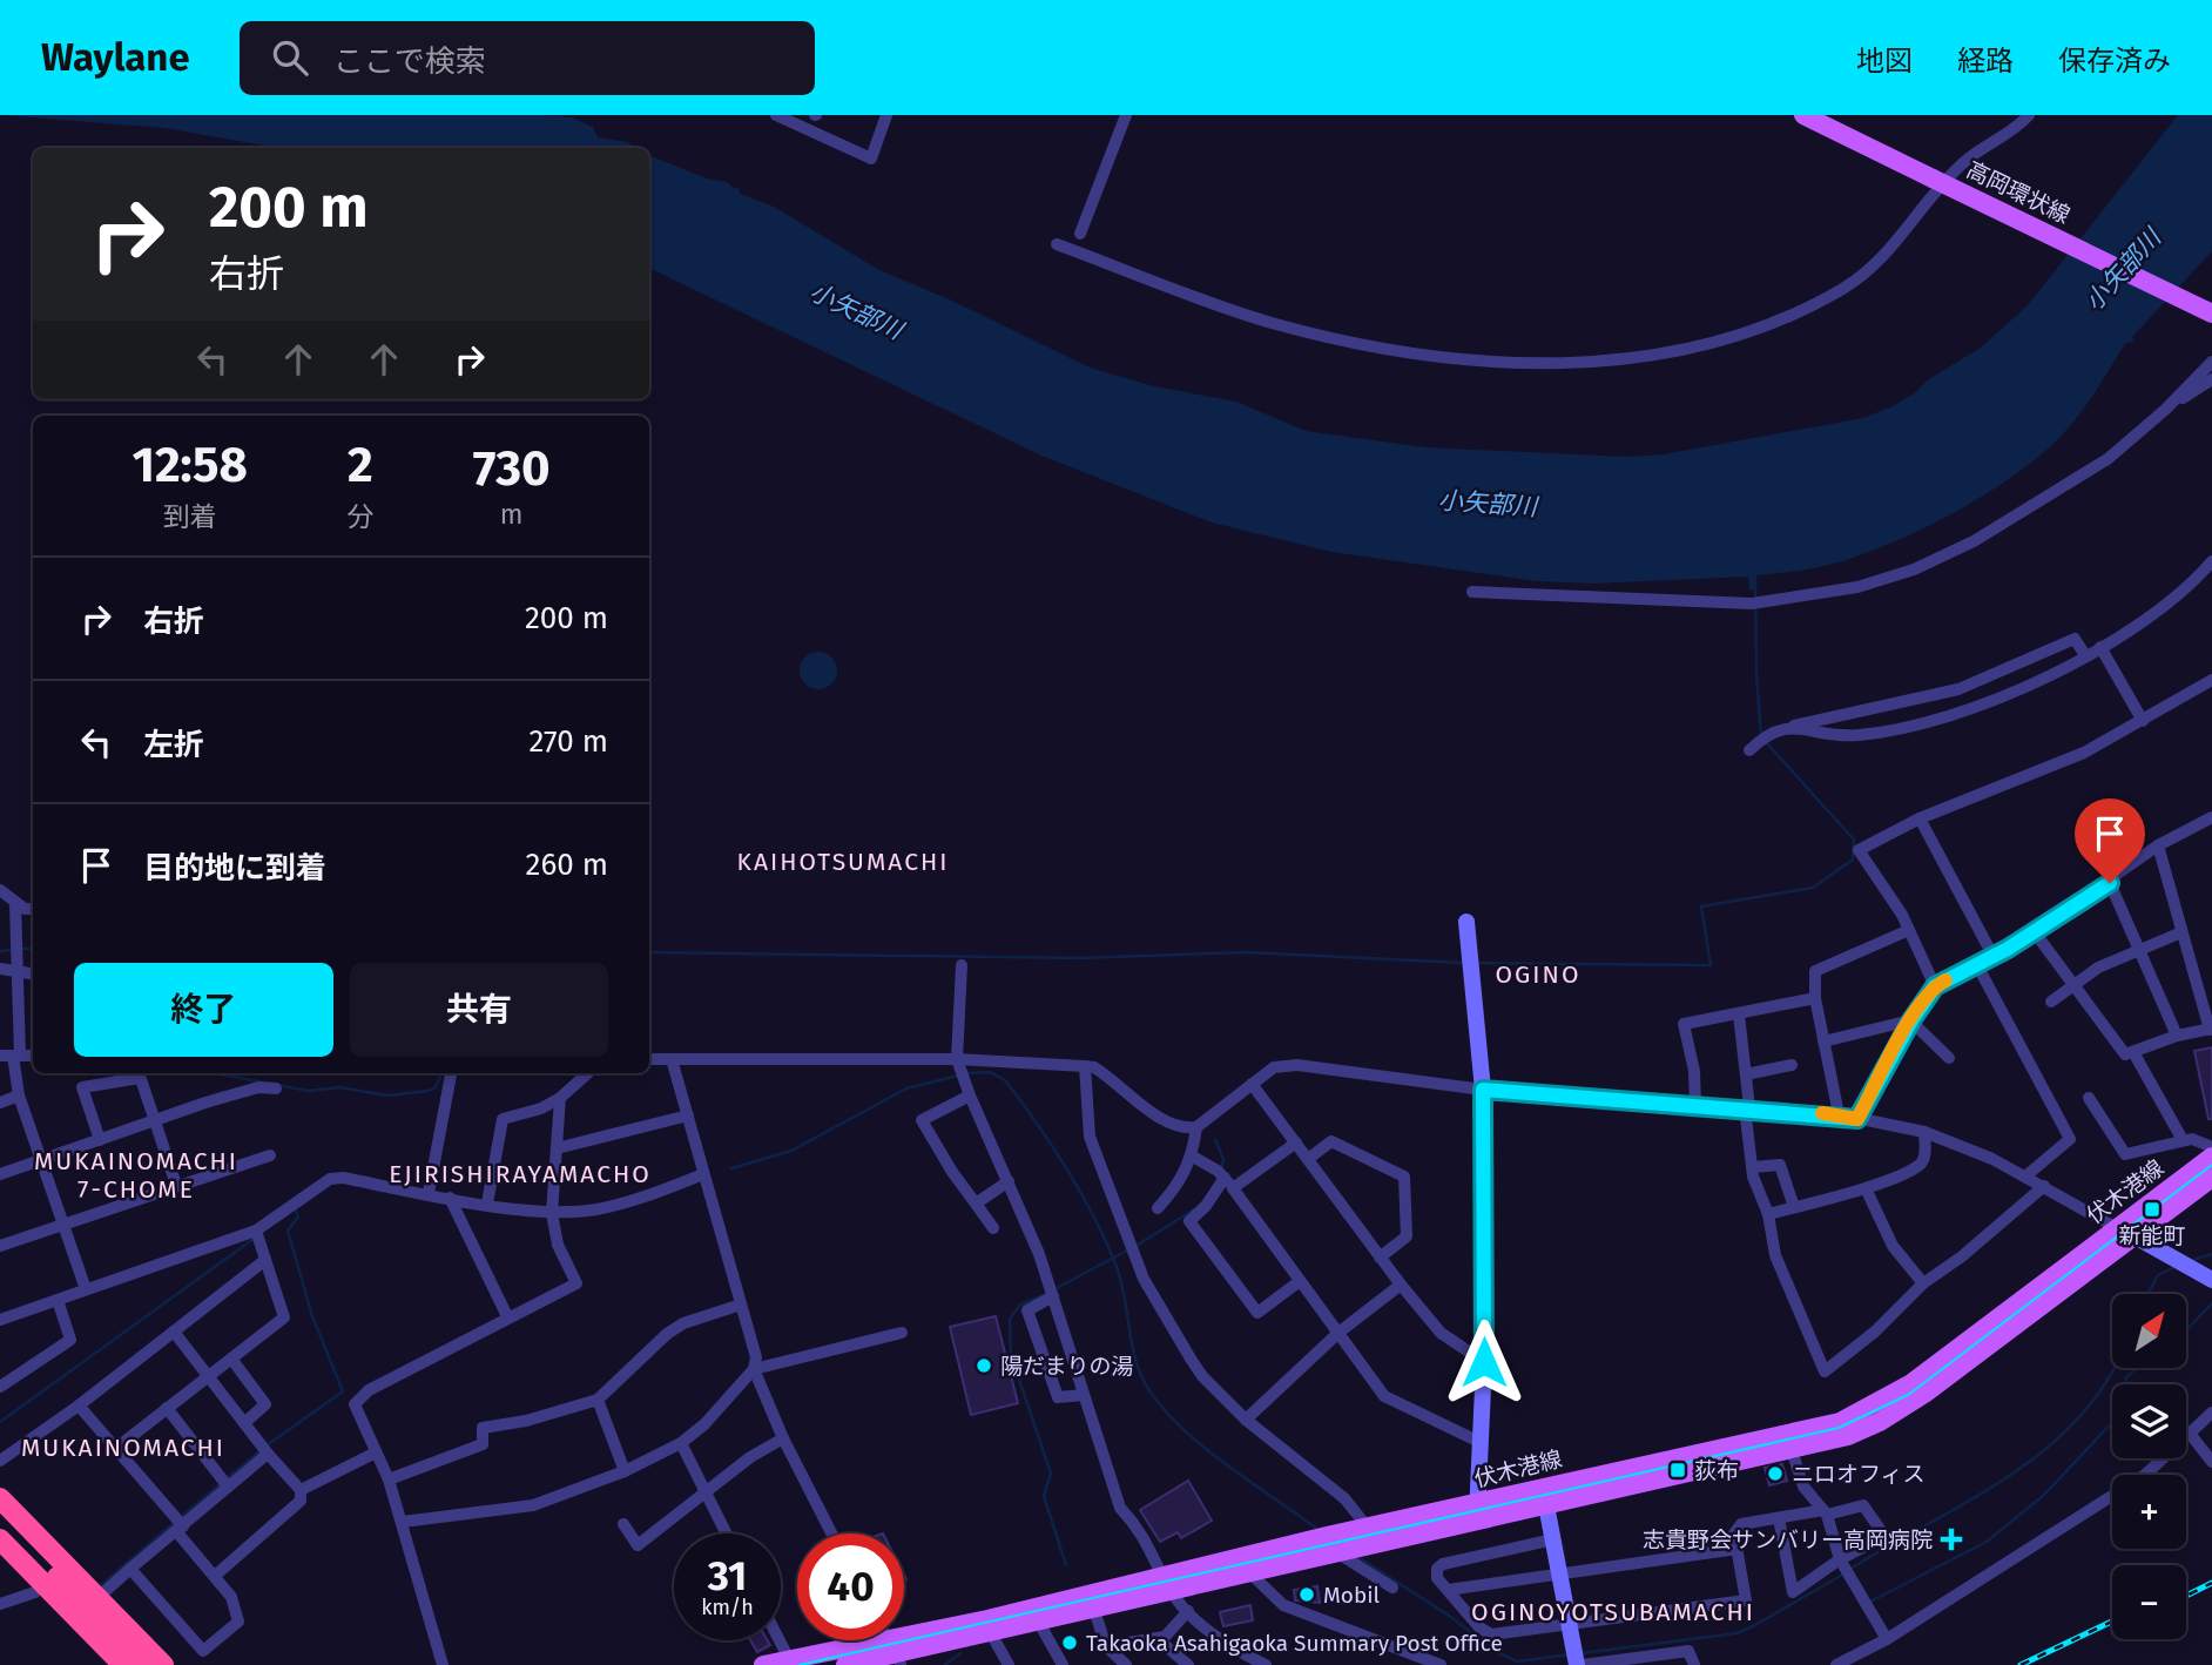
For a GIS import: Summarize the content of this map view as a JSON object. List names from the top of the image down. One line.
{"streets":{"main road":["高岡環状線","伏木港線"]},"districts":["KAIHOTSUMACHI","OGINO","MUKAINOMACHI 7-CHOME","EJIRISHIRAYAMACHO","MUKAINOMACHI","OGINOYOTSUBAMACHI"],"water":["小矢部川"],"places":{"transit":["新能町","荻布"],"other":["陽だまりの湯","ニロオフィス","Mobil","Takaoka Asahigaoka Summary Post Office"],"health":["志貴野会サンバリー高岡病院"]},"north":"top right","page":{"header":"Waylane","search":"ここで検索","nav":["地図","経路","保存済み"],"turn":["200 m","右折"],"eta":["12:58","到着","2","分","730","m"],"list":[{"name":"右折","value":"200 m"},{"name":"左折","value":"270 m"},{"name":"目的地に到着","value":"260 m"}],"buttons":["終了","共有"],"map_buttons":["+","−"],"speed":"31 km/h","limit":"40"}}
